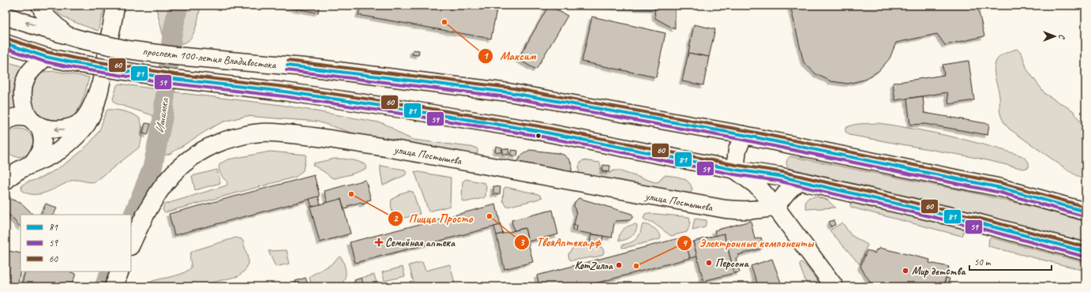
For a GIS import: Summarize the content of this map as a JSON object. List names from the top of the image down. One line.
{"streets":{"main road":["проспект 100-летия Владивостока","улица Постышева"]},"water":["Ишимка"],"places":{"other":["Максим","Пицца Просто","ТвояАптека.рф","Персона","КотZилла","Электронные компоненты","Мир детства"],"health":["Семейная аптека"]},"lines":["transit line 60","transit line 81","transit line 59"],"legend":["81","59","60"],"scale_bar":"50 m","north":"right"}
